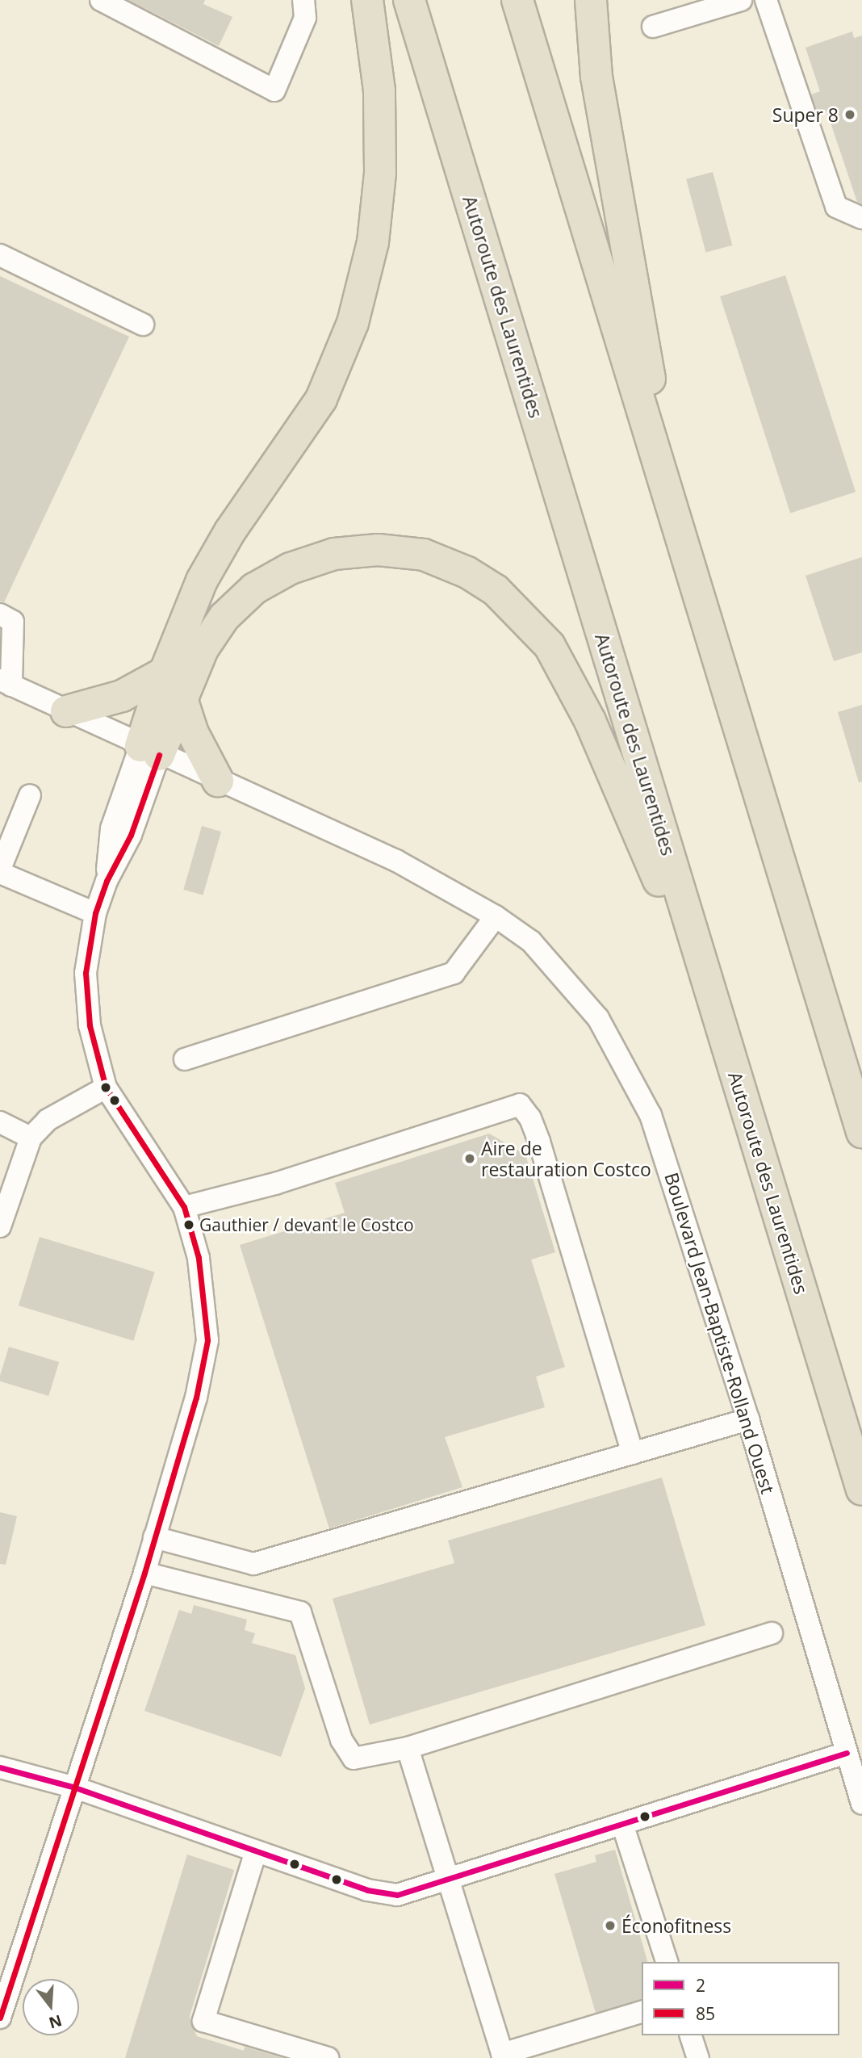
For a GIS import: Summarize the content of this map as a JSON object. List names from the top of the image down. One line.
{"streets":{"highway":["Autoroute des Laurentides"],"street":["Boulevard Jean-Baptiste-Rolland Ouest"]},"places":["Super 8","Aire de restauration Costco","Gauthier / devant le Costco","Éconofitness"],"lines":["transit line 85","transit line 2"],"legend":["2","85"],"north":"bottom"}
